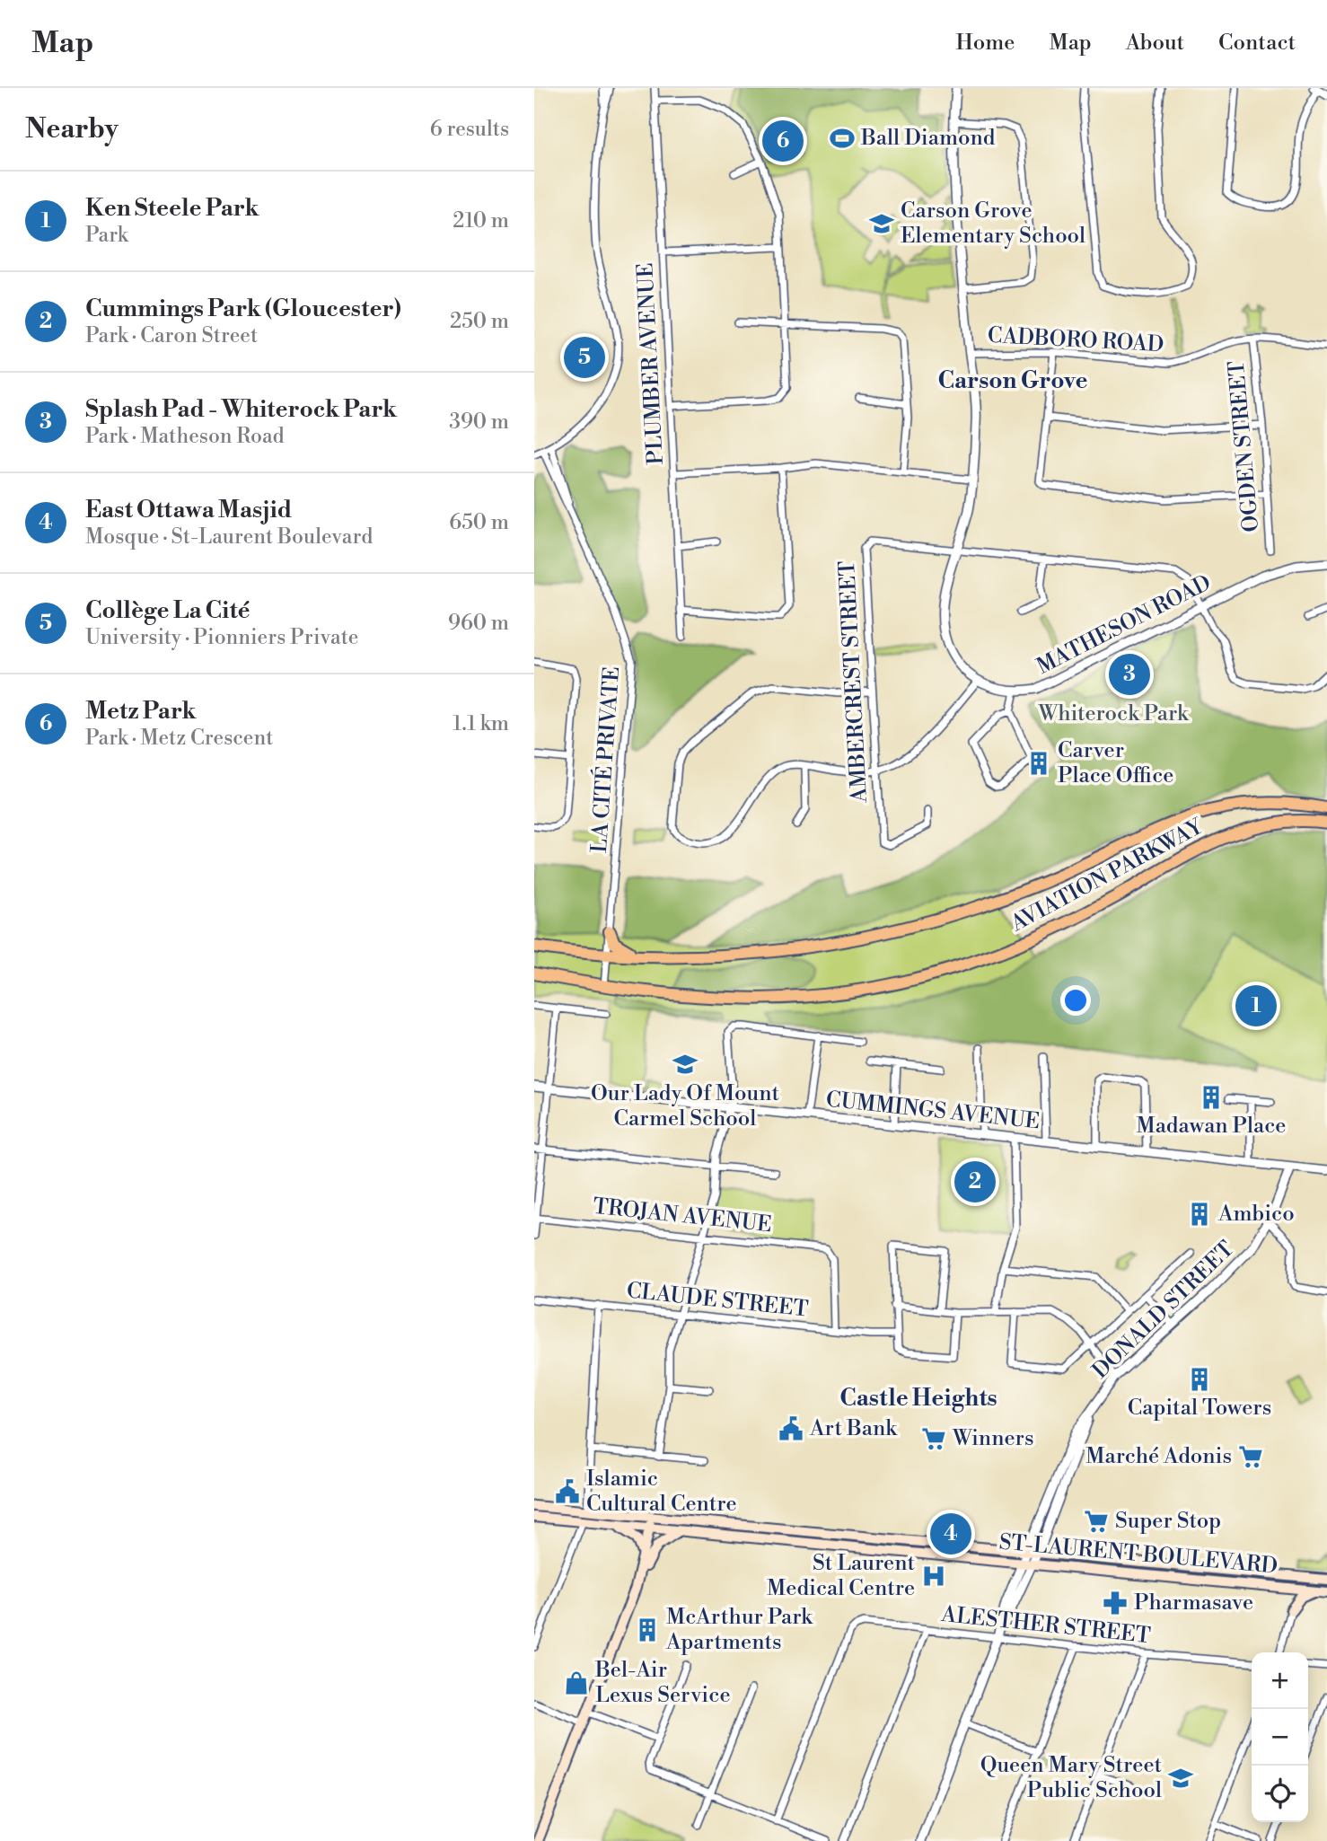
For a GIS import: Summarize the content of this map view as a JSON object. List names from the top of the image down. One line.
{"streets":{"main road":["AVIATION PARKWAY","ST-LAURENT BOULEVARD"],"street":["CADBORO ROAD","PLUMBER AVENUE","OGDEN STREET","MATHESON ROAD","AMBERCREST STREET","LA CITÉ PRIVATE","CUMMINGS AVENUE","TROJAN AVENUE","CLAUDE STREET","DONALD STREET","ALESTHER STREET"]},"crossings":[["CADBORO ROAD","OGDEN STREET"],["CADBORO ROAD","MATHESON ROAD"],["MATHESON ROAD","AMBERCREST STREET"],["LA CITÉ PRIVATE","AVIATION PARKWAY"],["CUMMINGS AVENUE","DONALD STREET"],["TROJAN AVENUE","CLAUDE STREET"],["DONALD STREET","ST-LAURENT BOULEVARD"],["DONALD STREET","ALESTHER STREET"]],"districts":["Carson Grove","Castle Heights"],"parks":["Whiterock Park"],"places":{"sports":["Ball Diamond"],"school or university":["Carson Grove Elementary School","Our Lady Of Mount Carmel School","Queen Mary Street Public School"],"building":["Carver Place Office","Madawan Place","Ambico","Capital Towers","McArthur Park Apartments"],"public building":["Art Bank","Islamic Cultural Centre"],"supermarket":["Winners","Marché Adonis","Super Stop"],"hospital":["St Laurent Medical Centre"],"pharmacy":["Pharmasave"],"shop":["Bel-Air Lexus Service"]},"page":{"header":"Map","nav":["Home","Map","About","Contact"],"heading":["Nearby","6 results"],"pins":["6","5","3","1","2","4"],"list":[{"mark":"1","name":"Ken Steele Park","note":"Park","value":"210 m"},{"mark":"2","name":"Cummings Park (Gloucester)","note":"Park · Caron Street","value":"250 m"},{"mark":"3","name":"Splash Pad - Whiterock Park","note":"Park · Matheson Road","value":"390 m"},{"mark":"4","name":"East Ottawa Masjid","note":"Mosque · St-Laurent Boulevard","value":"650 m"},{"mark":"5","name":"Collège La Cité","note":"University · Pionniers Private","value":"960 m"},{"mark":"6","name":"Metz Park","note":"Park · Metz Crescent","value":"1.1 km"}],"map_buttons":["+","−"]}}
